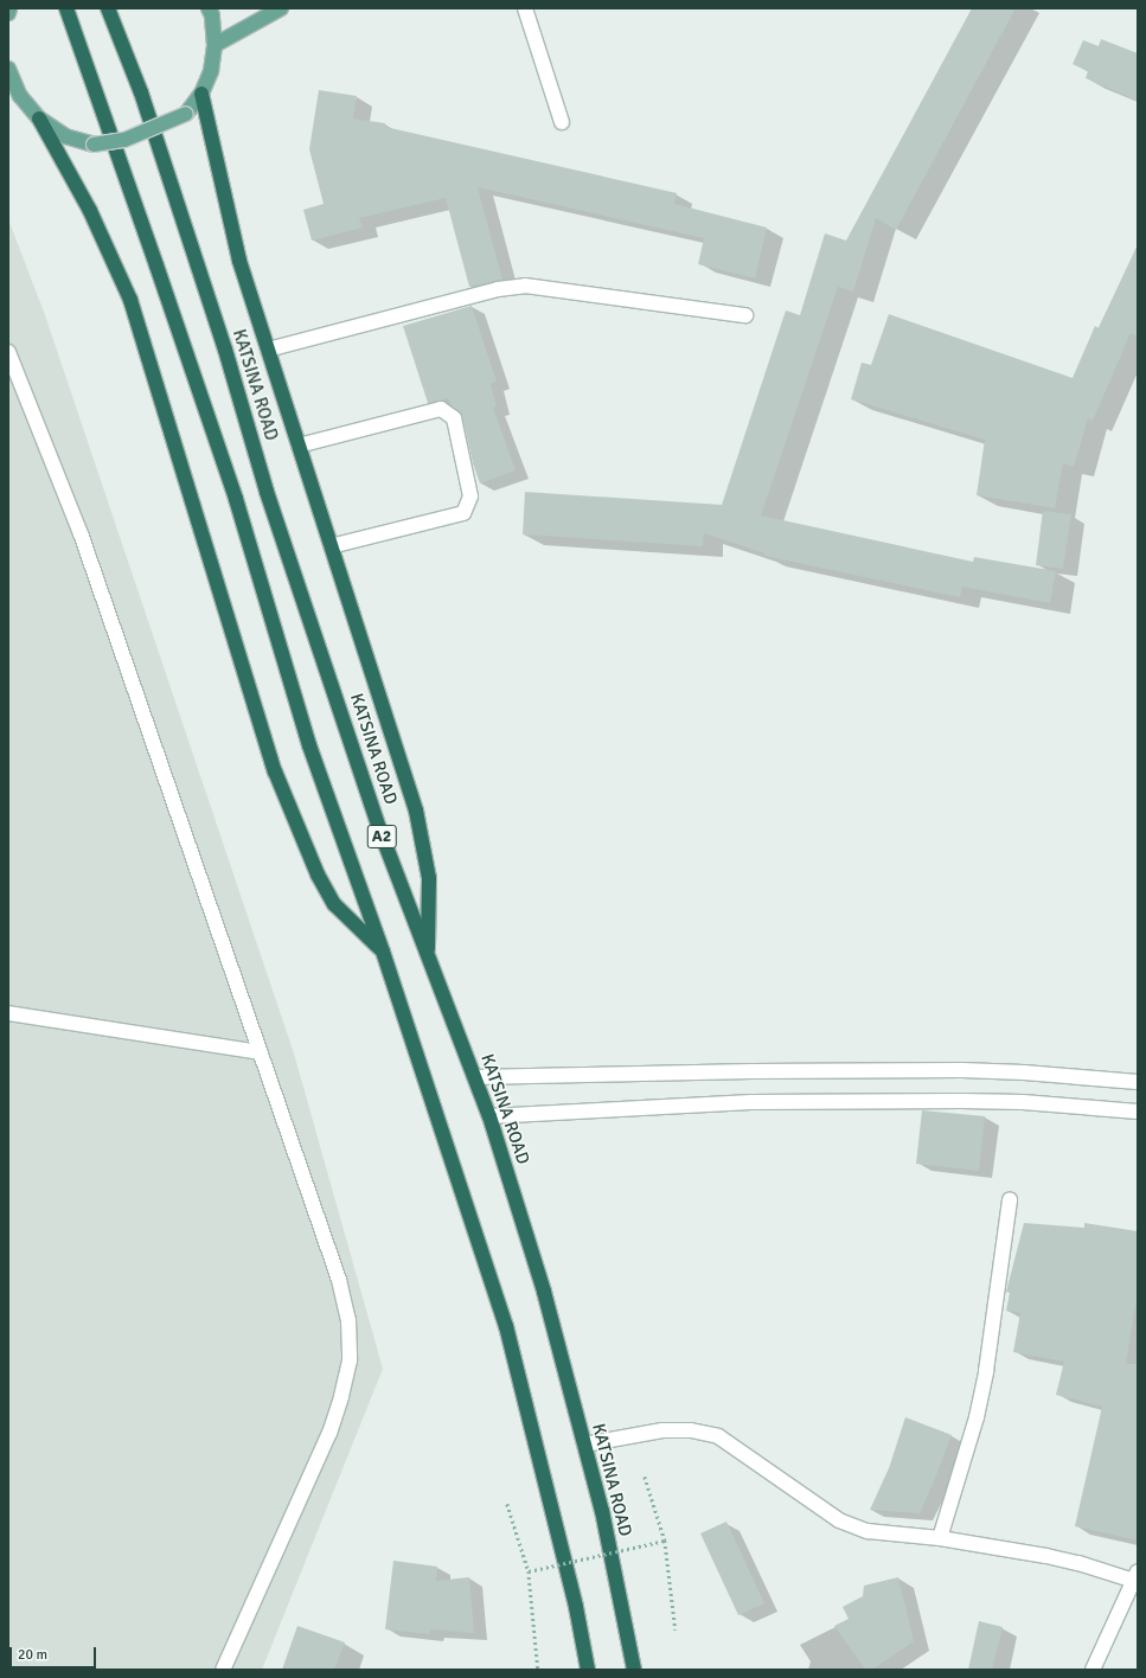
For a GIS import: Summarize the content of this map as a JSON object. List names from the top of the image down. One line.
{"streets":{"highway":["KATSINA ROAD","A2"]},"scale_bar":"20 m"}
